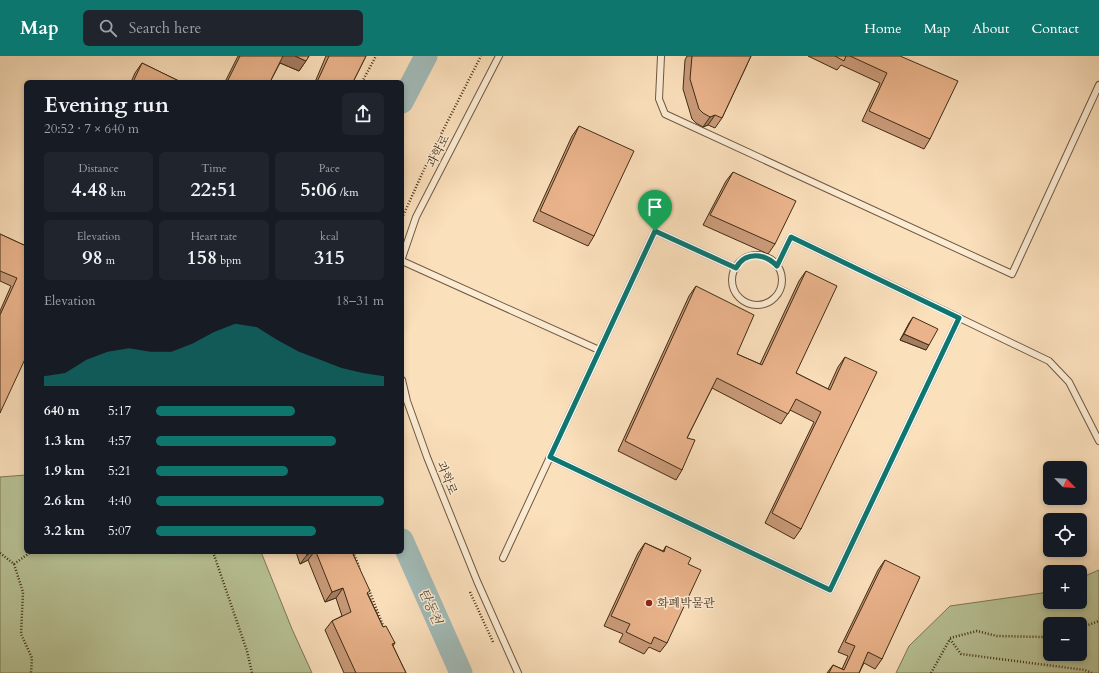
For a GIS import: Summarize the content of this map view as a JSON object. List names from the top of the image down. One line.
{"streets":{"lane":["과학로"]},"water":["탄동천"],"places":["화폐박물관"],"north":"bottom right","page":{"header":"Map","search":"Search here","nav":["Home","Map","About","Contact"],"heading":["Evening run","20:52 · 7 × 640 m"],"stats":[["Distance","4.48 km"],["Time","22:51"],["Pace","5:06 /km"],["Elevation","98 m"],["Heart rate","158 bpm"],["kcal","315"]],"chart":["Elevation","18–31 m"],"list":[{"name":"640 m","note":"5:17"},{"name":"1.3 km","note":"4:57"},{"name":"1.9 km","note":"5:21"},{"name":"2.6 km","note":"4:40"},{"name":"3.2 km","note":"5:07"}],"map_buttons":["+","−"]}}
